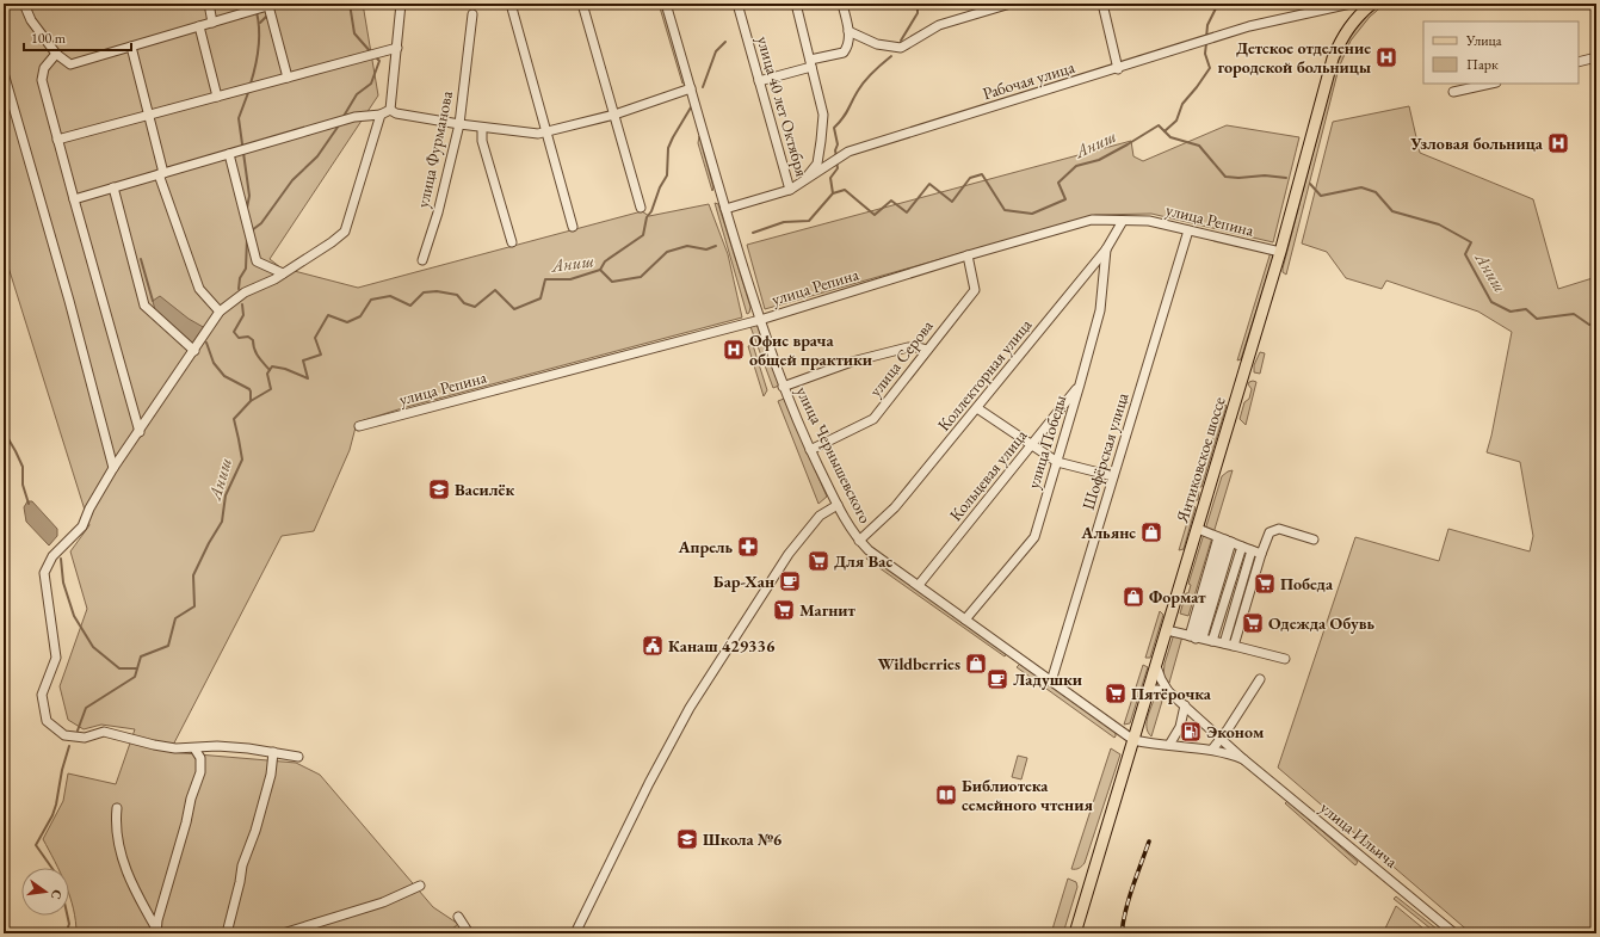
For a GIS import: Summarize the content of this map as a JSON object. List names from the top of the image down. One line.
{"streets":{"main road":["Янтиковское шоссе"],"street":["Рабочая улица","улица 40 лет Октября","улица Фурманова","улица Репина","улица Серова","Коллекторная улица","улица Победы","Шофёрская улица","улица Чернышевского","Кольцевая улица","улица Ильича"]},"crossings":[["Рабочая улица","улица 40 лет Октября"],["Рабочая улица","улица Чернышевского"],["улица Репина","улица Серова"],["улица Репина","Коллекторная улица"],["улица Репина","Шофёрская улица"],["улица Репина","улица Чернышевского"],["улица Репина","Янтиковское шоссе"],["улица Серова","улица Чернышевского"],["Коллекторная улица","улица Победы"],["Коллекторная улица","улица Чернышевского"],["улица Победы","улица Чернышевского"],["улица Победы","Кольцевая улица"],["Шофёрская улица","улица Чернышевского"],["улица Чернышевского","Янтиковское шоссе"],["улица Чернышевского","Кольцевая улица"],["улица Чернышевского","улица Ильича"],["Янтиковское шоссе","улица Ильича"]],"water":["Аниш"],"places":{"hospital":["Детское отделение городской больницы","Узловая больница","Офис врача общей практики"],"school or university":["Василёк","Школа №6"],"shop":["Альянс","Формат","Wildberries"],"pharmacy":["Апрель"],"supermarket":["Для Вас","Победа","Магнит","Одежда Обувь","Пятёрочка"],"cafe":["Бар-Хан","Ладушки"],"public building":["Канаш 429336"],"fuel station":["Эконом"],"library":["Библиотека семейного чтения"]},"legend":["Улица","Парк"],"scale_bar":"100 m","north":"right"}
